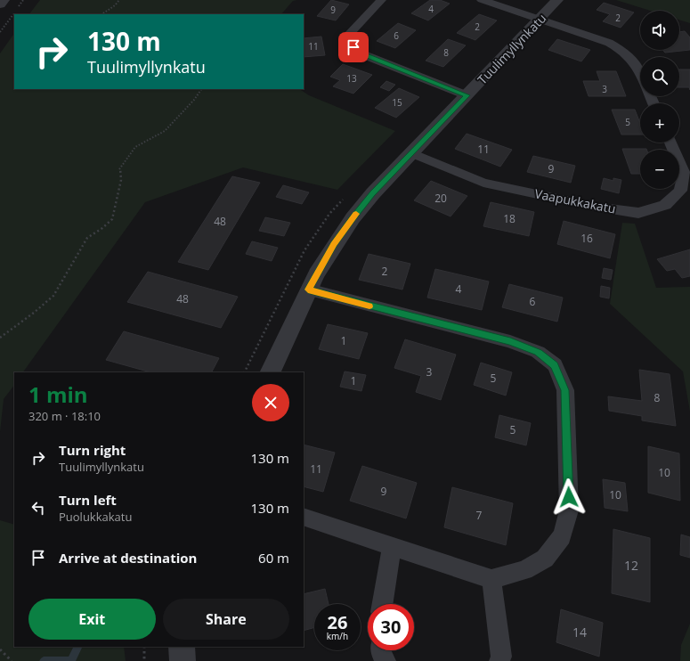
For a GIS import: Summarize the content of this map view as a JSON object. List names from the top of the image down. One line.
{"streets":{"street":["Tuulimyllynkatu","Vaapukkakatu"]},"crossings":[["Tuulimyllynkatu","Vaapukkakatu"]],"house_numbers":["4","9","2","2","6","11","8","13","3","15","5","11","9","20","18","48","16","2","4","48","6","1","3","5","1","8","5","11","10","9","10","7","12","14"],"page":{"map_buttons":["+","−"],"turn":["130 m","Tuulimyllynkatu"],"heading":["1 min","320 m · 18:10"],"list":[{"name":"Turn right","note":"Tuulimyllynkatu","value":"130 m"},{"name":"Turn left","note":"Puolukkakatu","value":"130 m"},{"name":"Arrive at destination","value":"60 m"}],"buttons":["Exit","Share"],"speed":"26 km/h","limit":"30"}}
